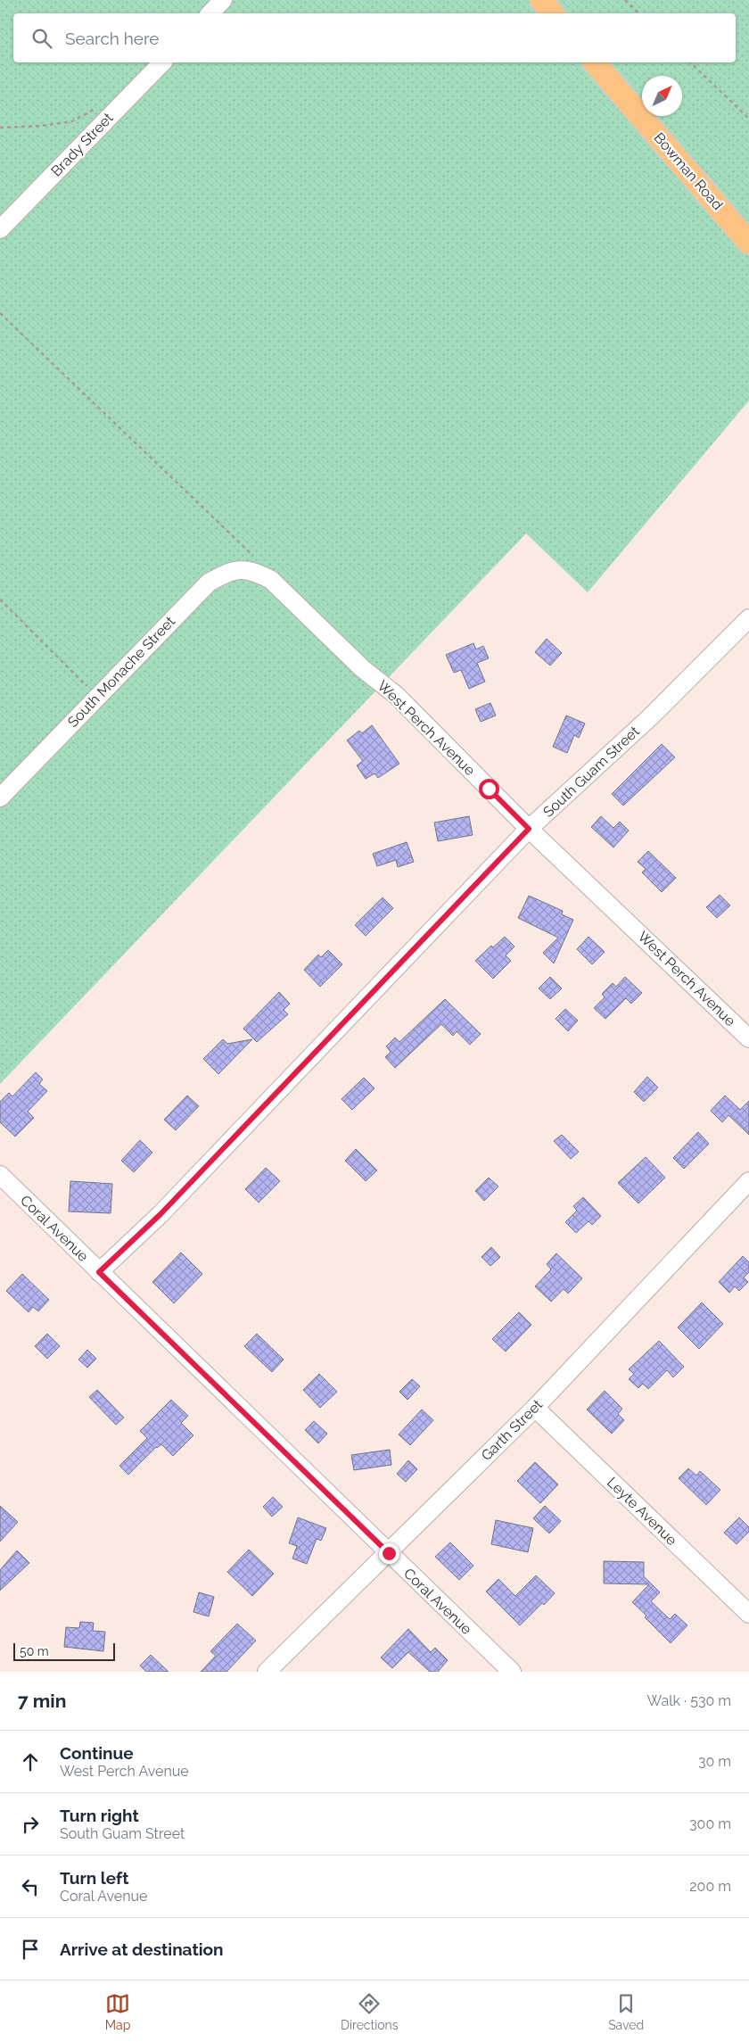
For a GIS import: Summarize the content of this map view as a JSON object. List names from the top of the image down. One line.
{"streets":{"main road":["Bowman Road"],"street":["Brady Street","South Monache Street","West Perch Avenue","South Guam Street","Coral Avenue","Garth Street","Leyte Avenue"]},"crossings":[["South Monache Street","West Perch Avenue"],["West Perch Avenue","South Guam Street"],["South Guam Street","Coral Avenue"],["Coral Avenue","Garth Street"],["Garth Street","Leyte Avenue"]],"scale_bar":"50 m","north":"top right","page":{"search":"Search here","scale":"50 m","heading":["7 min","Walk · 530 m"],"list":[["Continue","West Perch Avenue","30 m"],["Turn right","South Guam Street","300 m"],["Turn left","Coral Avenue","200 m"],"Arrive at destination"],"nav":["Map","Directions","Saved"]}}
